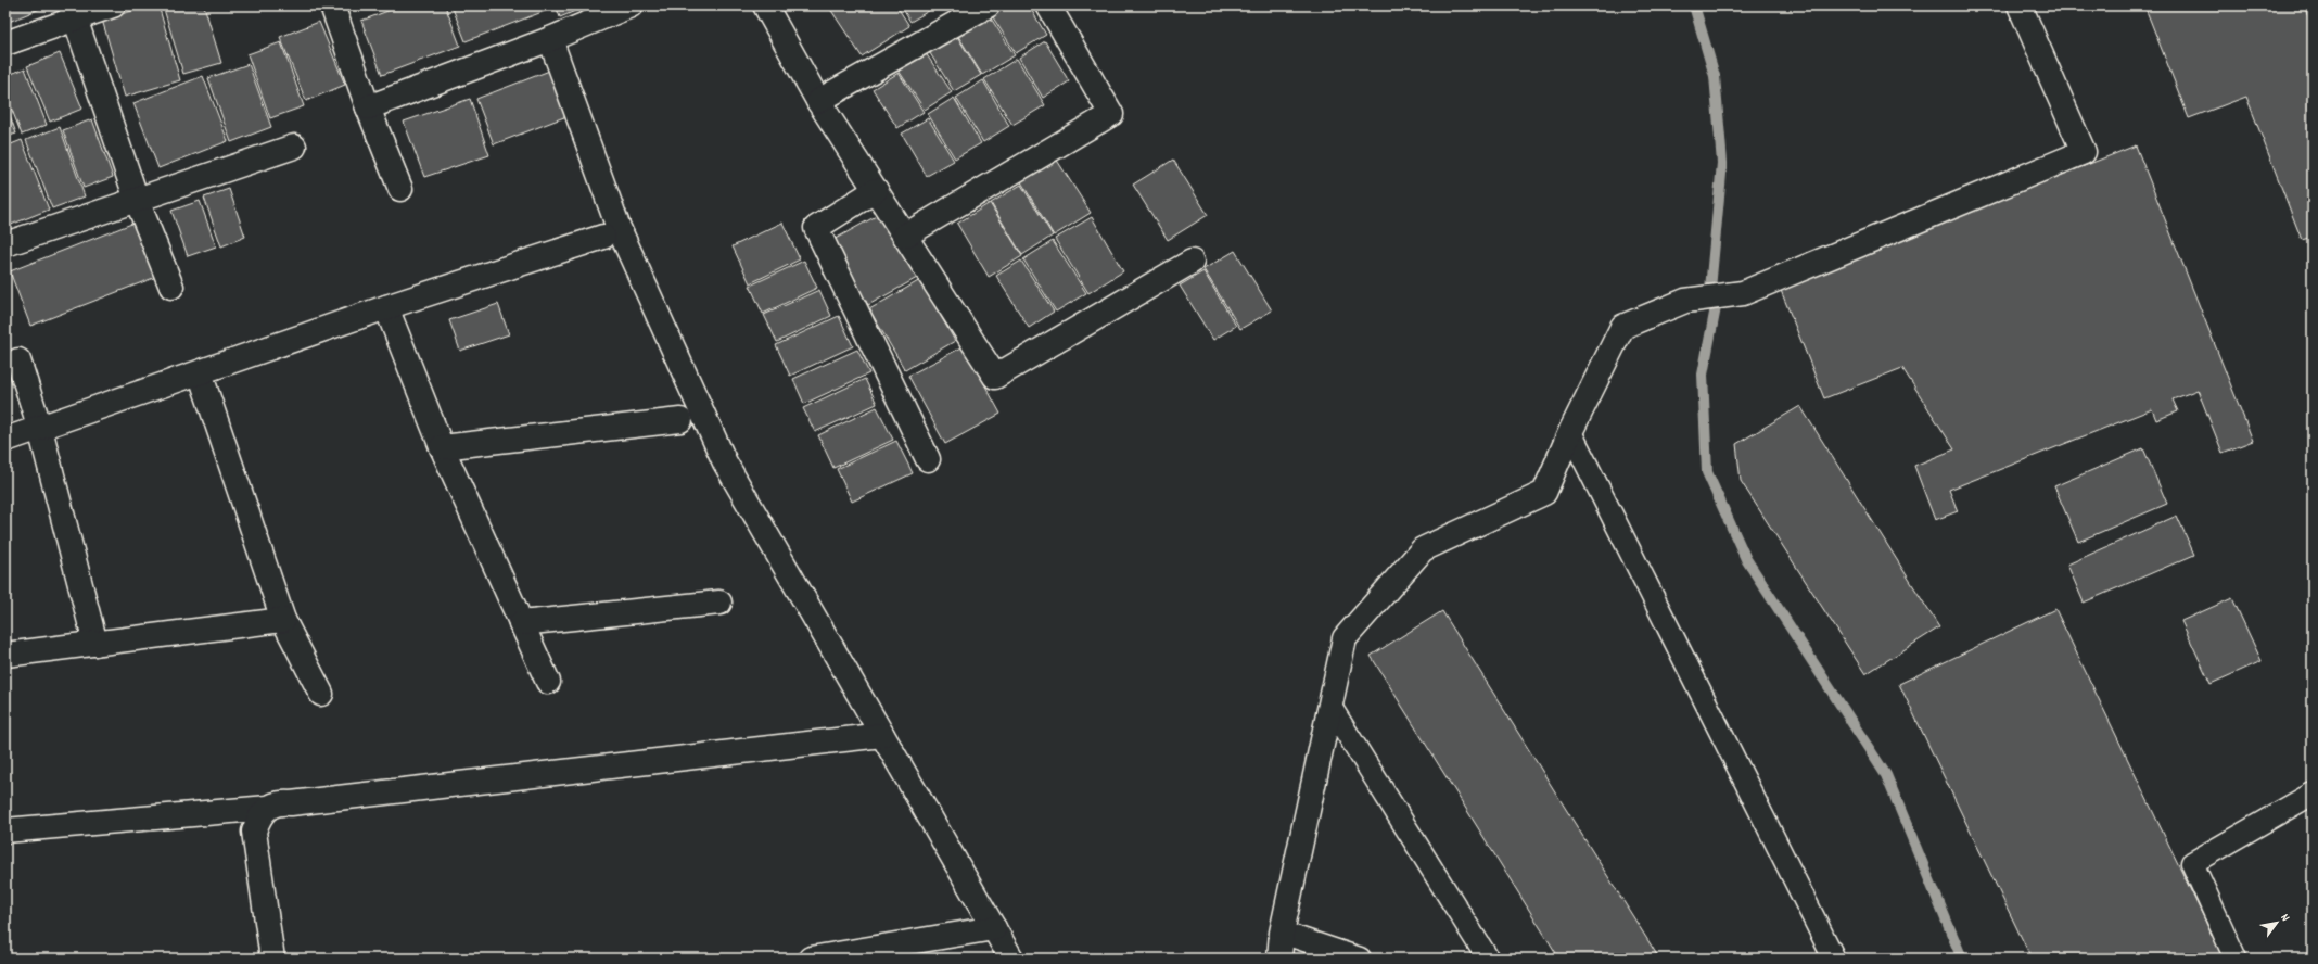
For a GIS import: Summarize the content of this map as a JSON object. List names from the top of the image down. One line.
{"north":"top right"}
